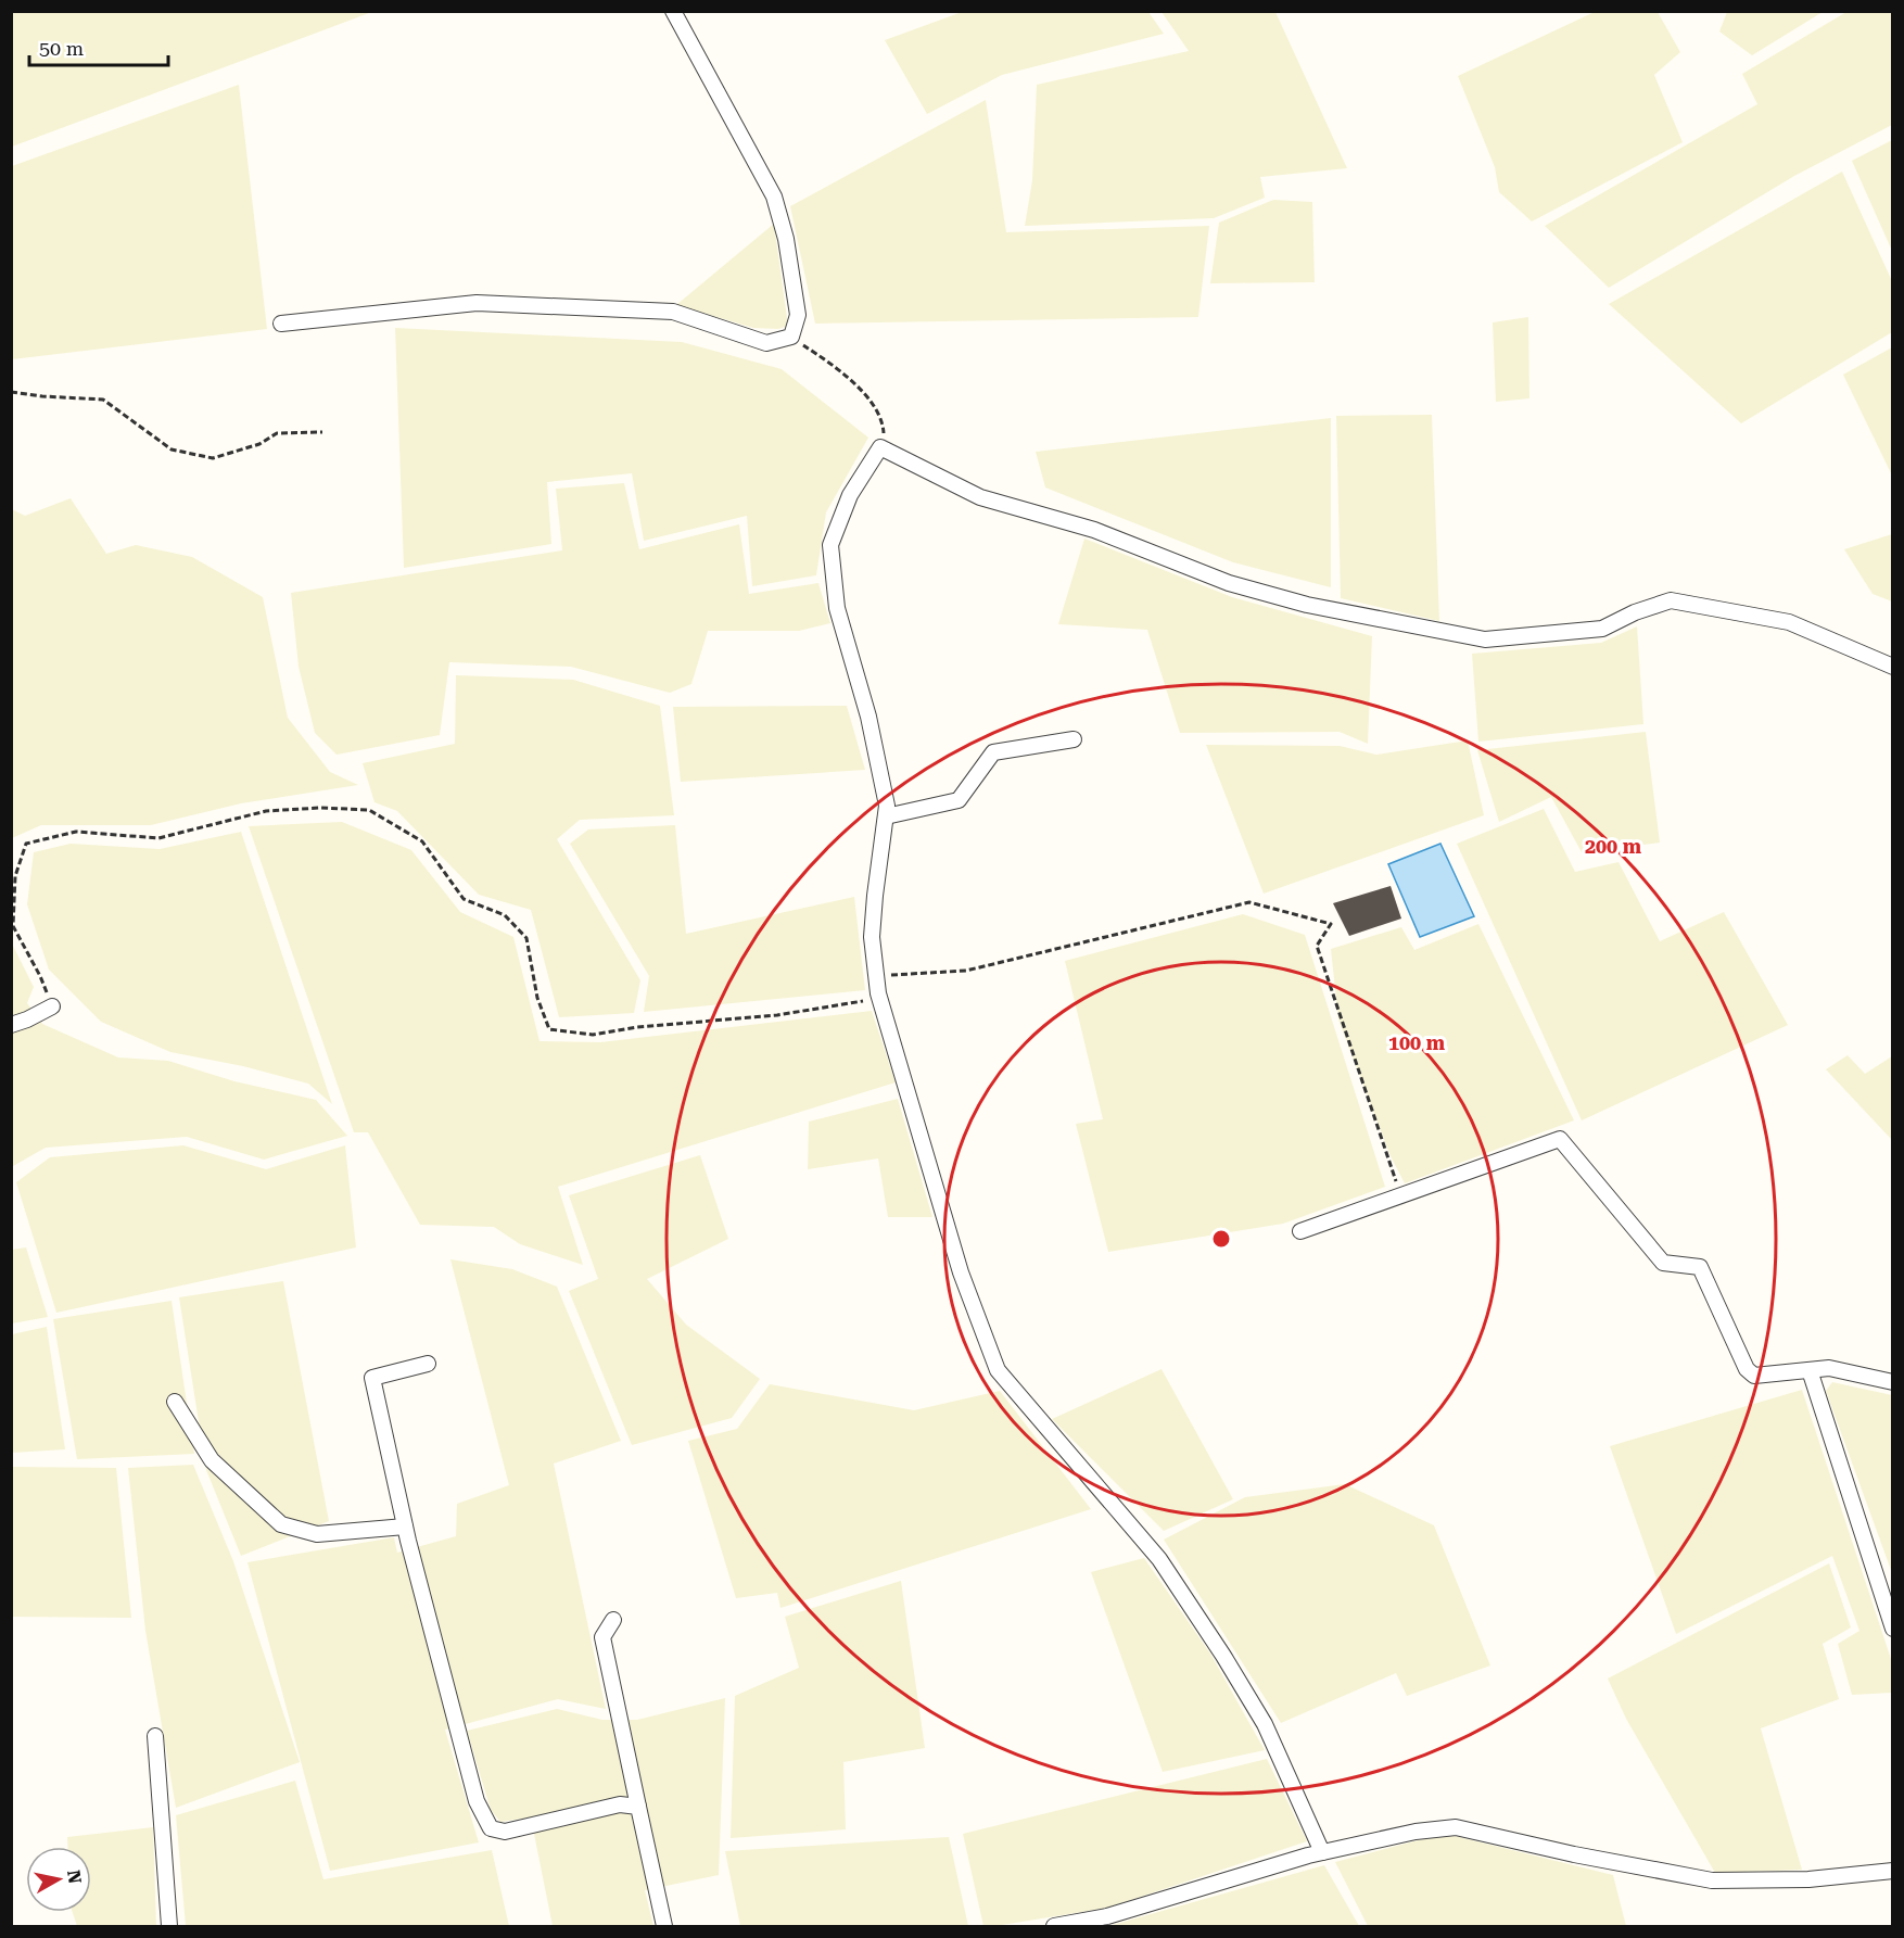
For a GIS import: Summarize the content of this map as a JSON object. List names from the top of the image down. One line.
{"scale_bar":"50 m","north":"right","rings":["200 m","100 m"]}
